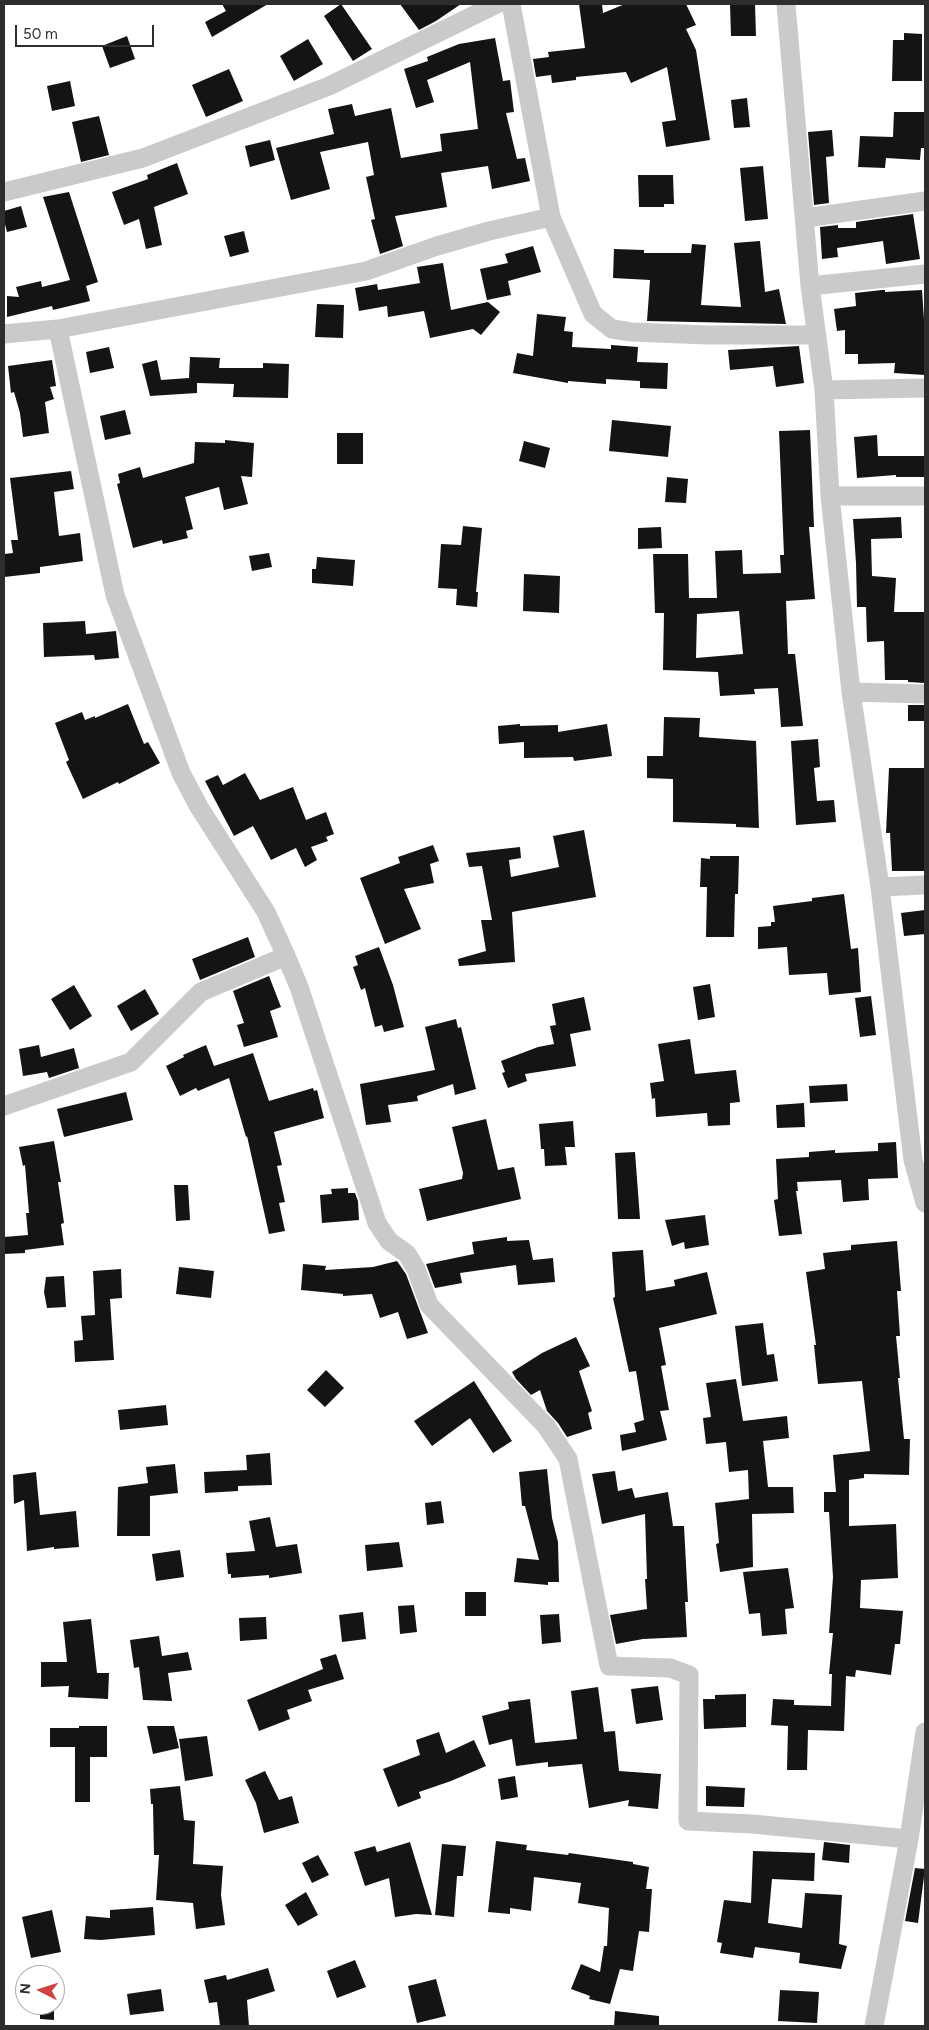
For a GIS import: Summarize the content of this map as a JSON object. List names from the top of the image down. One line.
{"scale_bar":"50 m","north":"left"}
